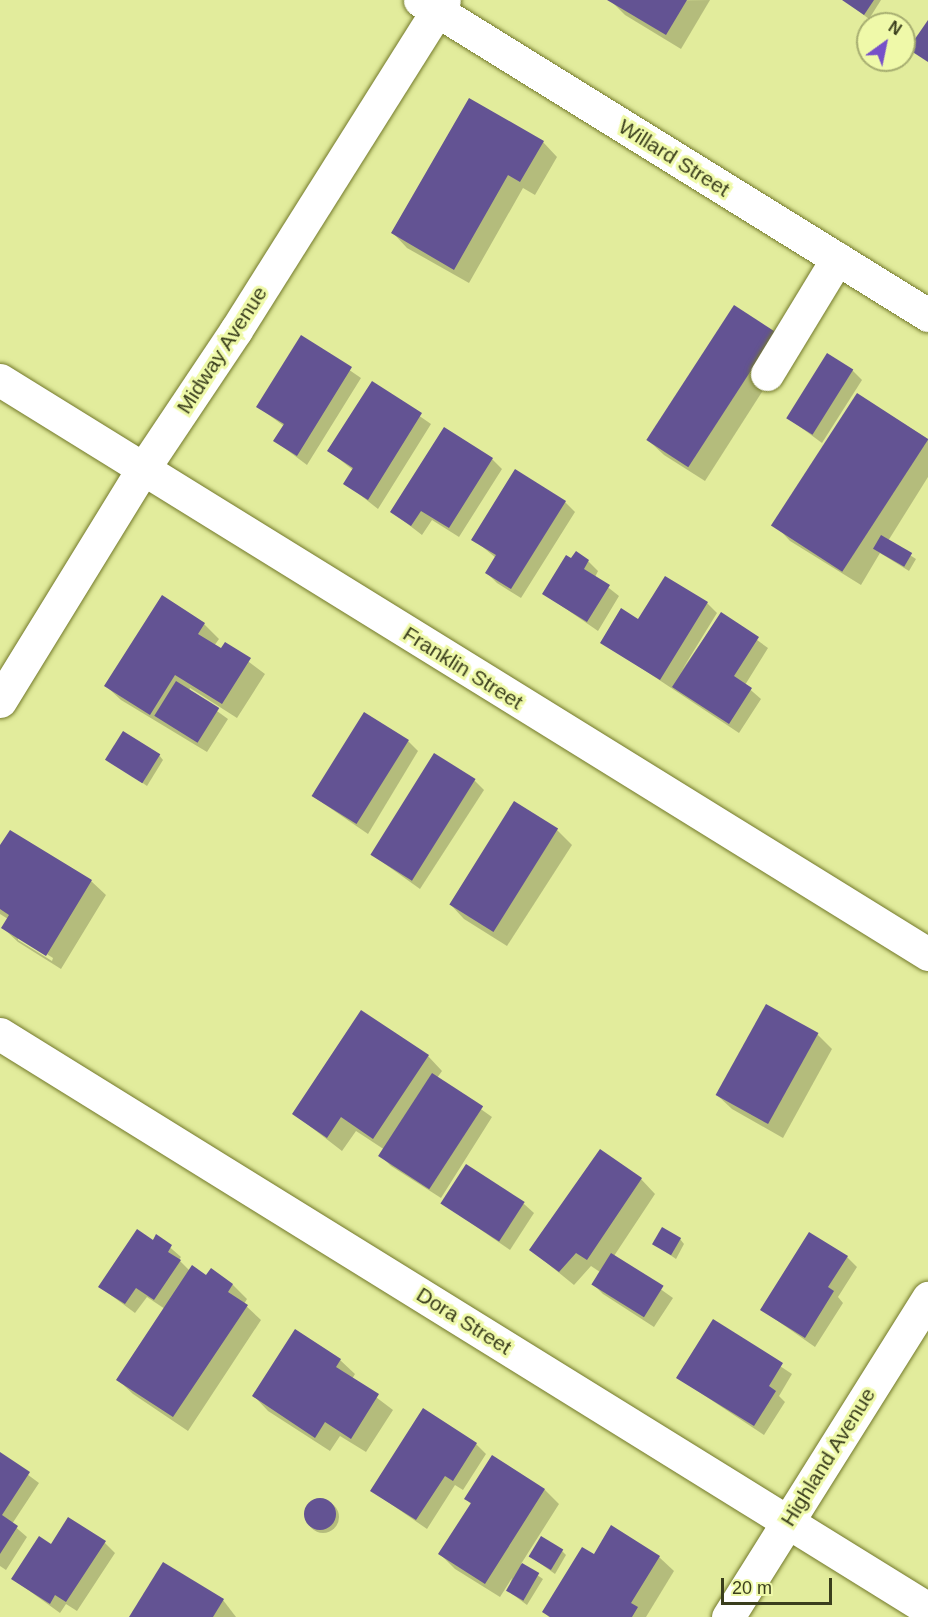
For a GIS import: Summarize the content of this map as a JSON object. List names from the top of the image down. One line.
{"streets":{"street":["Willard Street","Midway Avenue","Franklin Street","Dora Street","Highland Avenue"]},"crossings":[["Willard Street","Midway Avenue"],["Midway Avenue","Franklin Street"],["Dora Street","Highland Avenue"]],"scale_bar":"20 m","north":"top right"}
